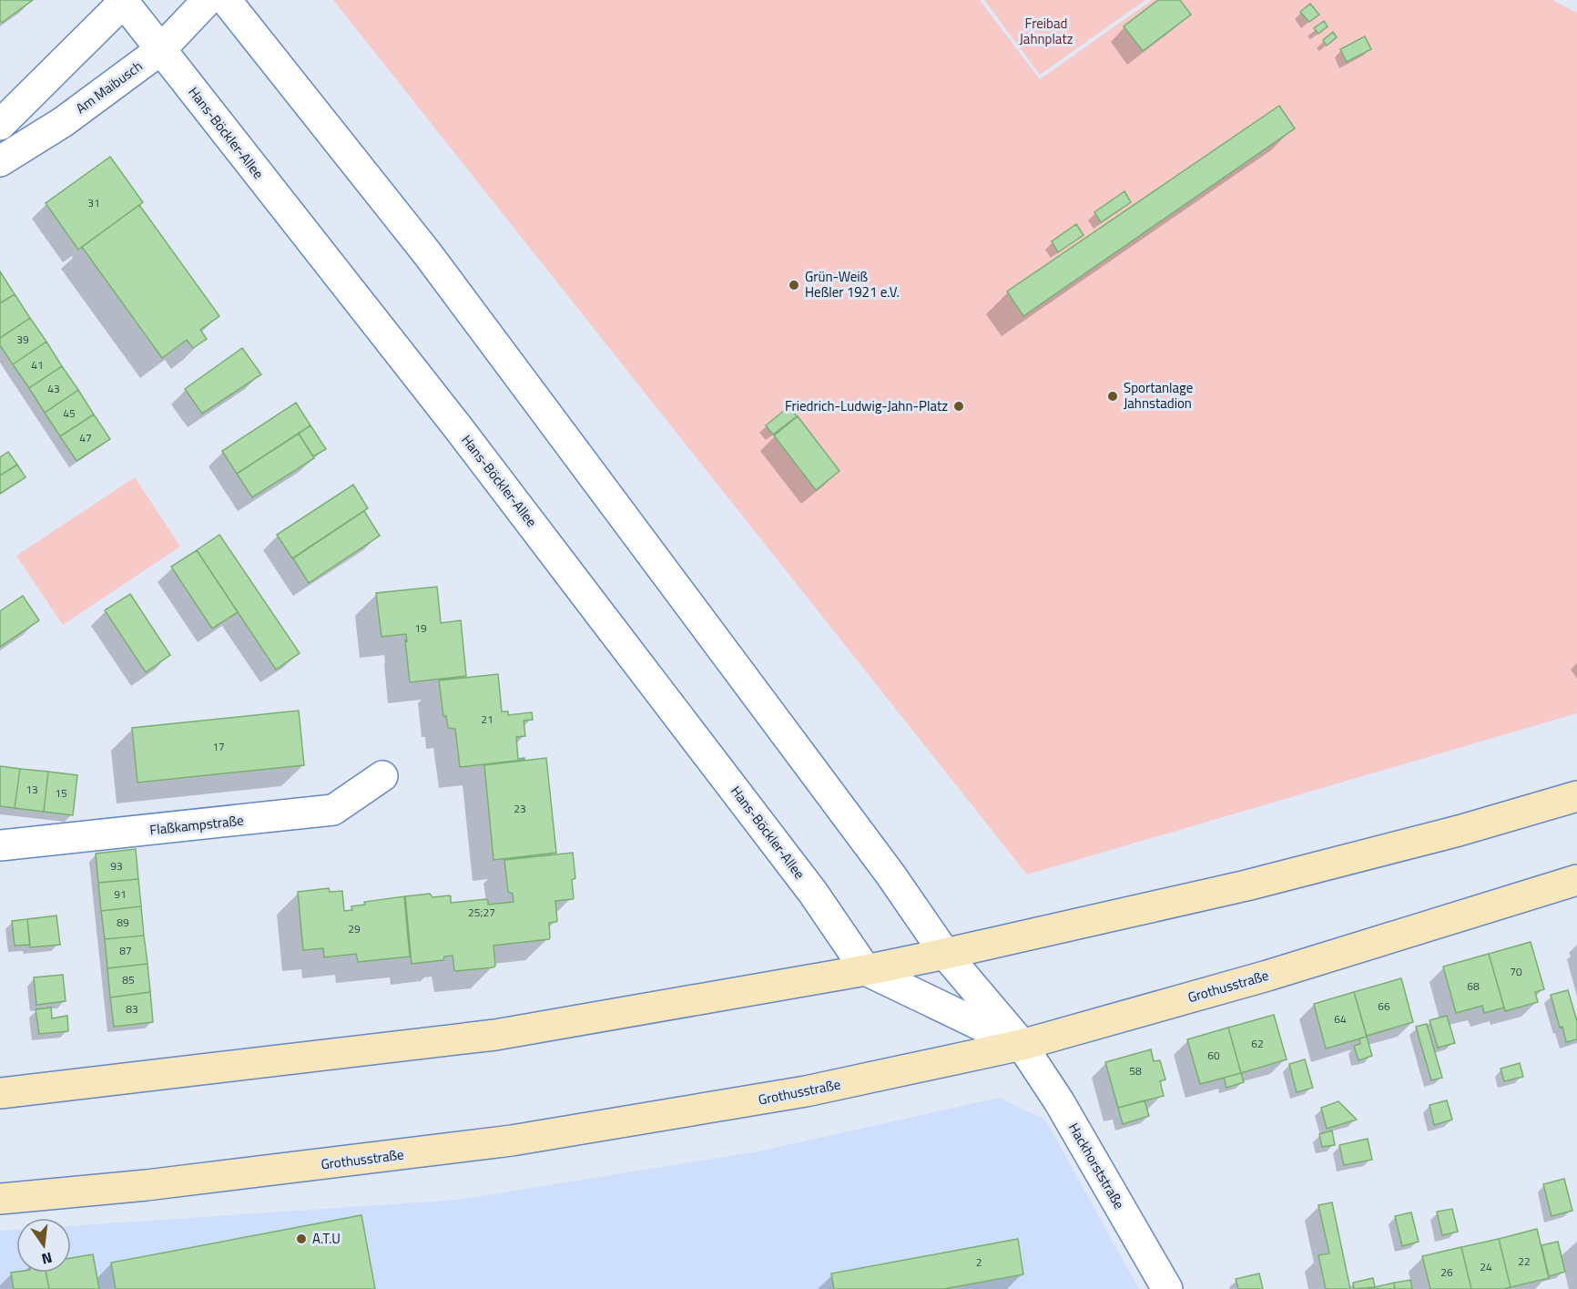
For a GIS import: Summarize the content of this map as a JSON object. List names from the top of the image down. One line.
{"streets":{"main road":["Grothusstraße"],"street":["Am Maibusch","Hans-Böckler-Allee","Flaßkampstraße","Hackhorststraße"]},"crossings":[["Am Maibusch","Hans-Böckler-Allee"],["Grothusstraße","Hackhorststraße"]],"parks":["Freibad Jahnplatz"],"places":["Grün-Weiß Heßler 1921 e.V.","Sportanlage Jahnstadion","Friedrich-Ludwig-Jahn-Platz","A.T.U"],"house_numbers":["31","39","41","43","45","47","19","21","17","13","15","23","93","91","25;27","89","29","87","70","85","68","66","83","64","62","60","58","22","2","24","26"],"north":"bottom"}
